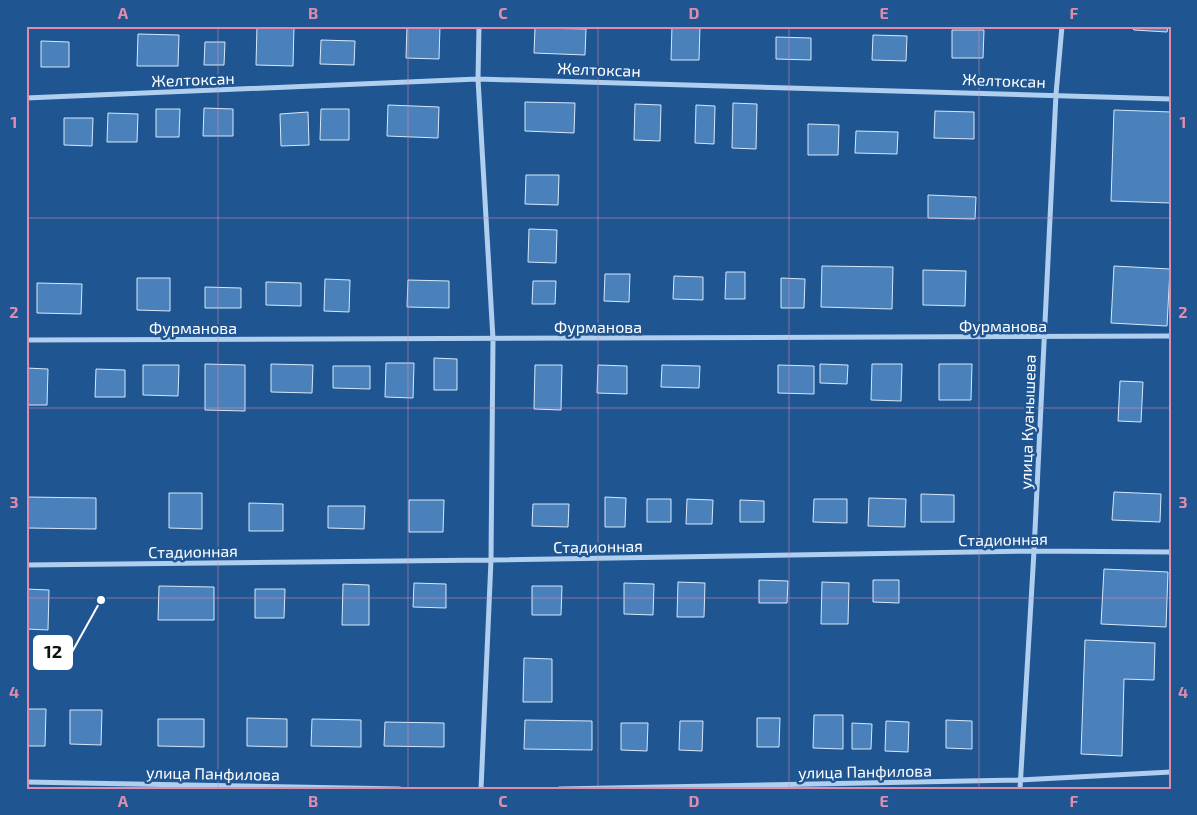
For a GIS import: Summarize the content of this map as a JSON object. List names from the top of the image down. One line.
{"streets":{"street":["Желтоксан","Фурманова","улица Куанышева","Стадионная","улица Панфилова"]},"crossings":[["Желтоксан","улица Куанышева"],["Фурманова","улица Куанышева"],["улица Куанышева","Стадионная"],["улица Куанышева","улица Панфилова"]],"places":["12"],"grid":{"columns":["A","B","C","D","E","F"],"rows":["1","2","3","4"]}}
